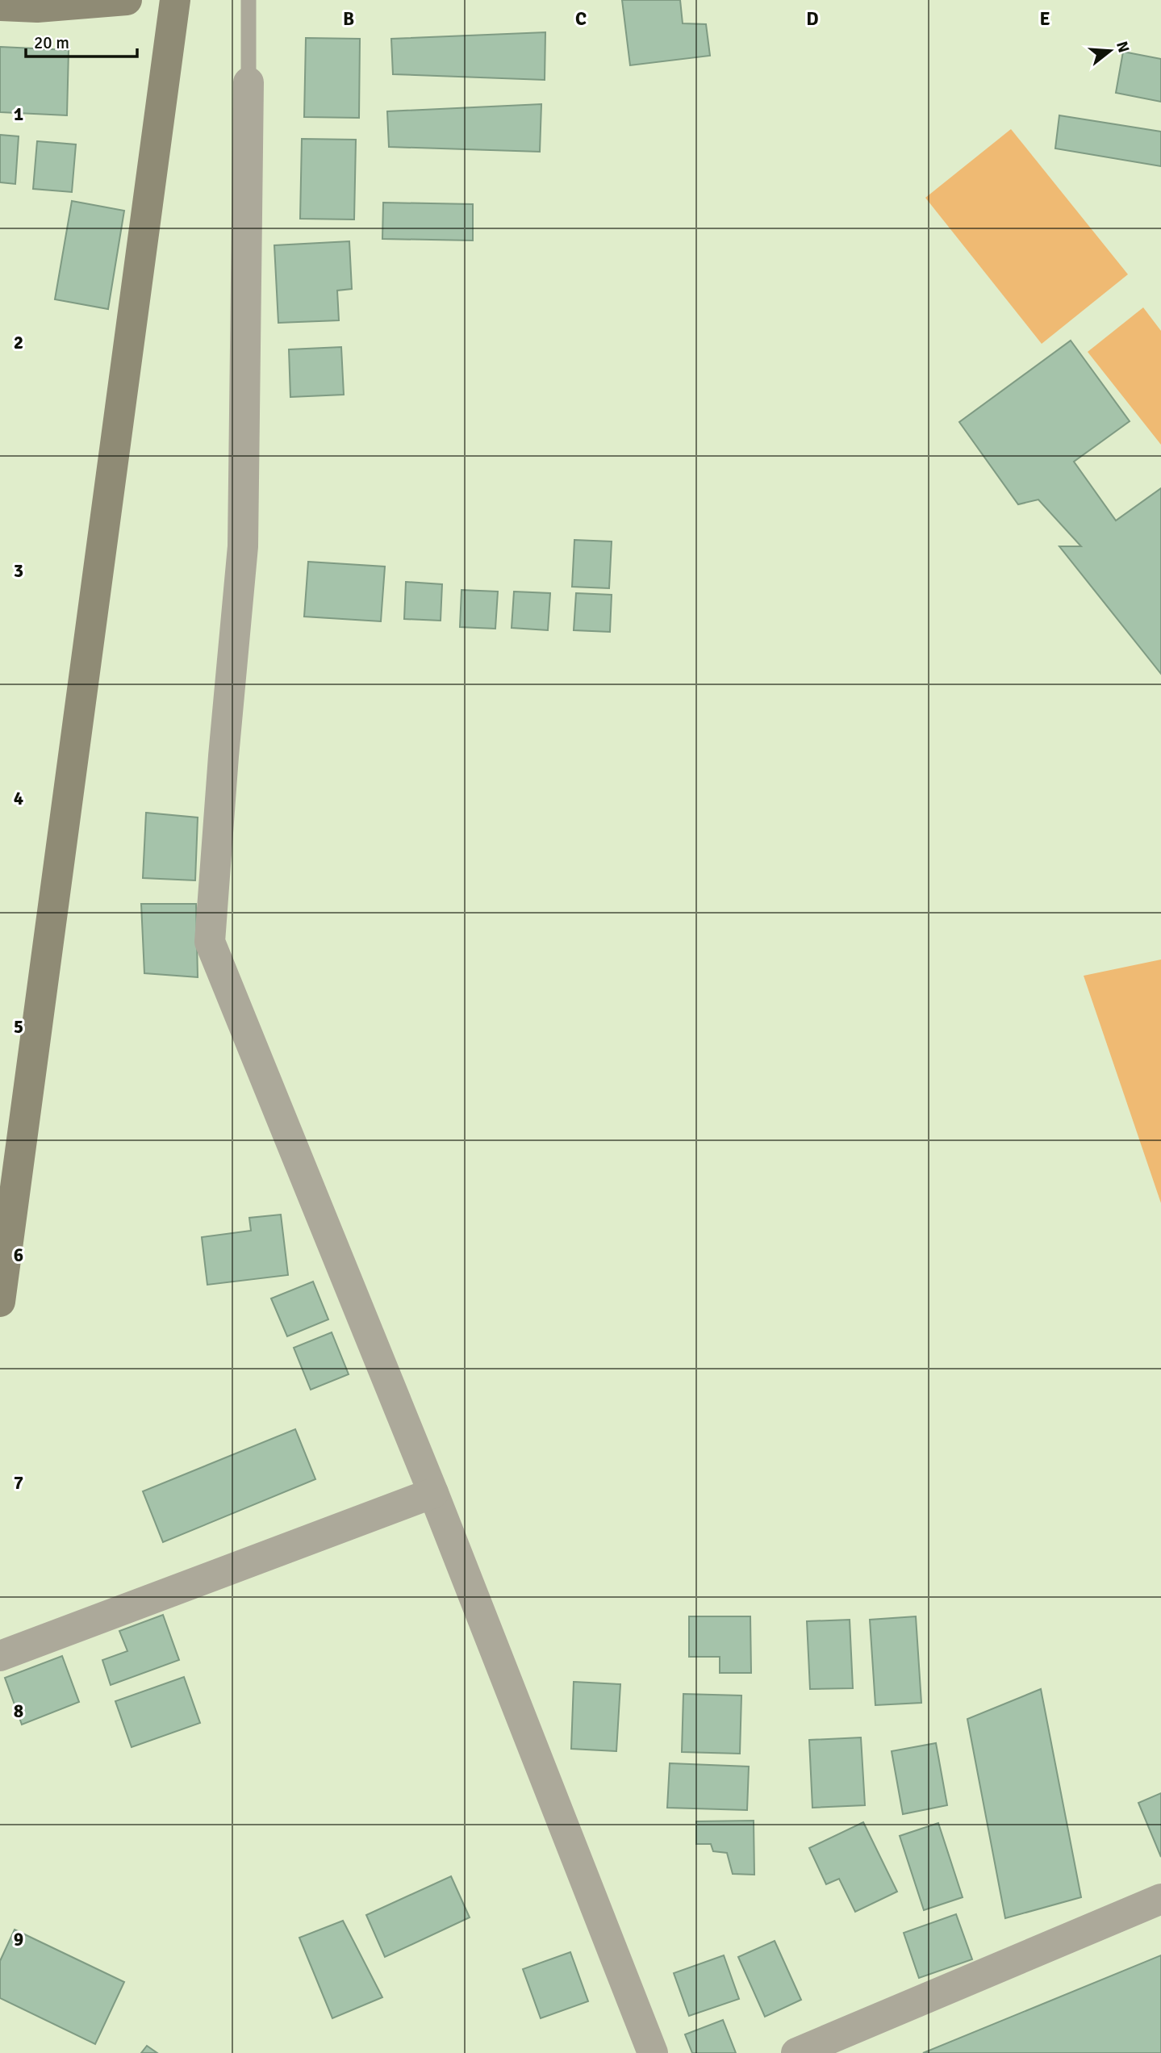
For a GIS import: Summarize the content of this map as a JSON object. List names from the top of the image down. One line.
{"scale_bar":"20 m","north":"right","grid":{"columns":["B","C","D","E"],"rows":["1","2","3","4","5","6","7","8","9"]}}
